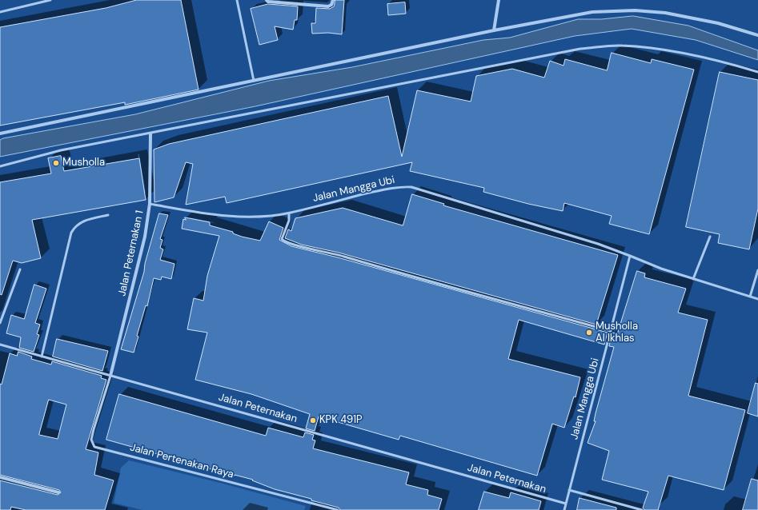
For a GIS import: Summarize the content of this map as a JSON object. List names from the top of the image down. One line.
{"streets":{"street":["Jalan Peternakan 1"],"lane":["Jalan Mangga Ubi","Jalan Peternakan","Jalan Pertenakan Raya"]},"crossings":[["Jalan Mangga Ubi","Jalan Peternakan 1"],["Jalan Mangga Ubi","Jalan Peternakan"],["Jalan Peternakan 1","Jalan Peternakan"],["Jalan Peternakan 1","Jalan Pertenakan Raya"],["Jalan Peternakan","Jalan Pertenakan Raya"]],"places":["Musholla","Musholla Al Ikhlas","KPK 491P"]}
